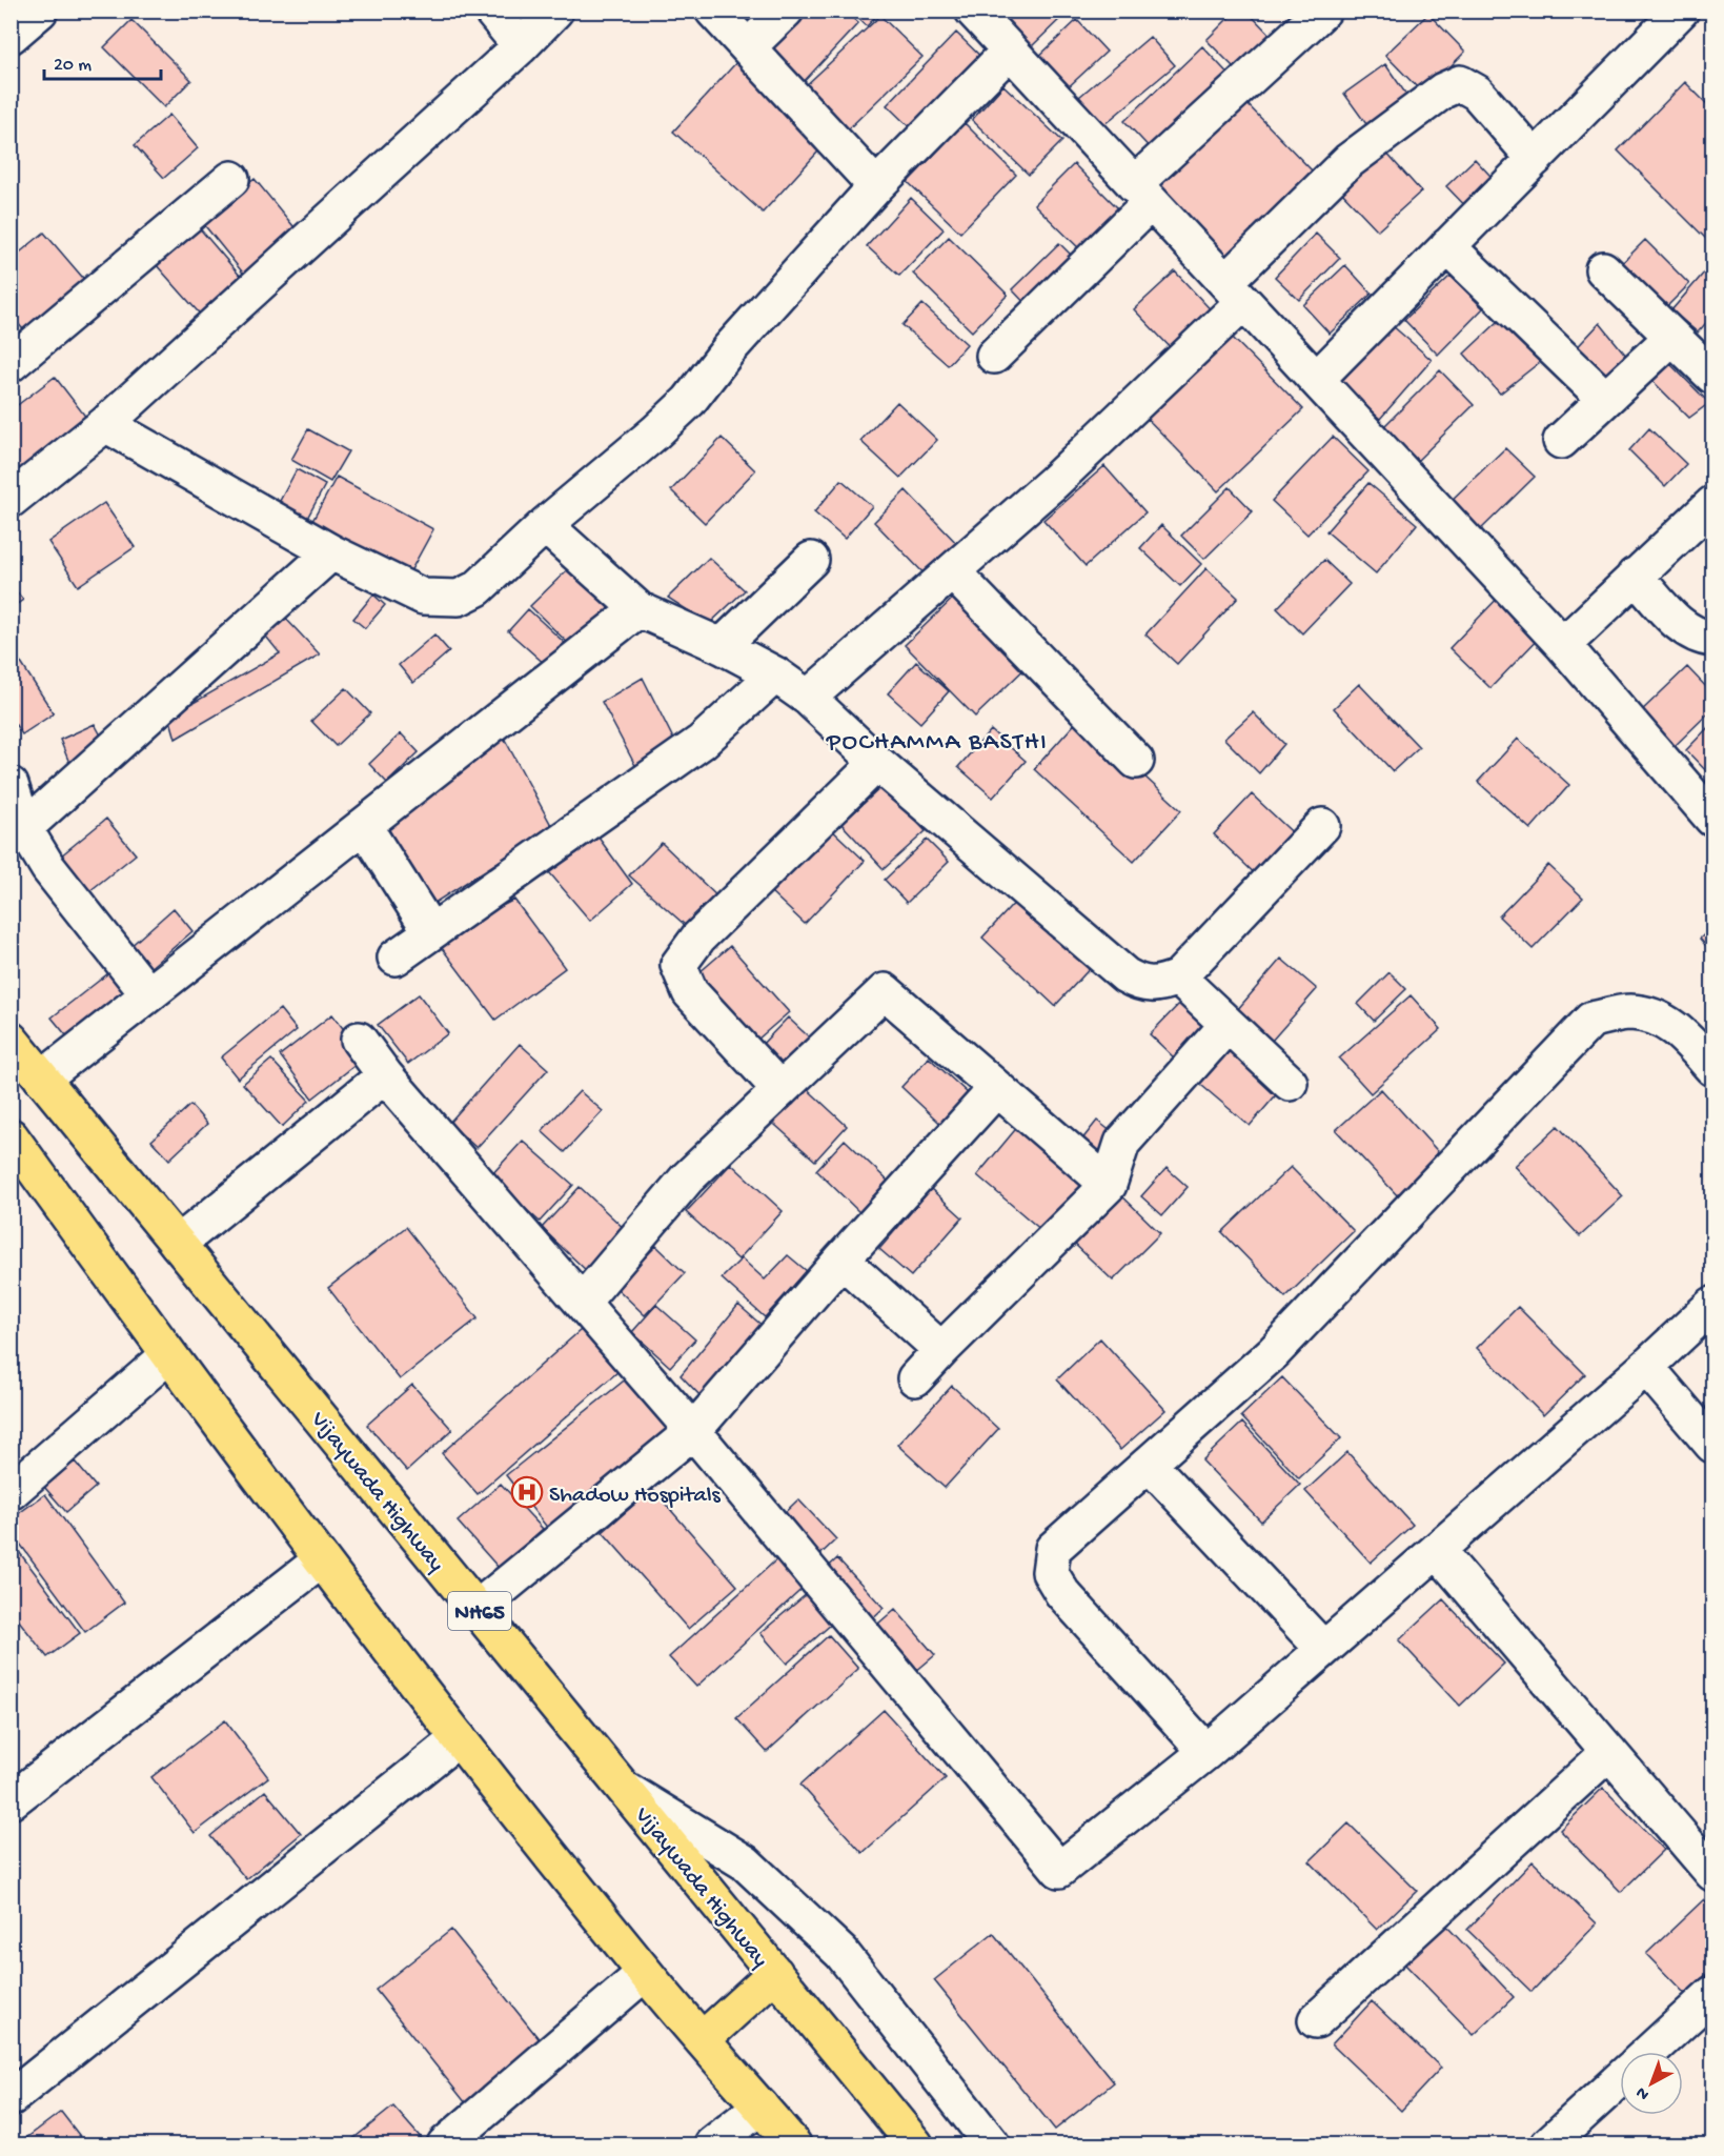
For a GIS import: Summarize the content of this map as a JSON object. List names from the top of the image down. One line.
{"streets":{"highway":["Vijaywada Highway","NH65"]},"districts":["POCHAMMA BASTHI"],"places":{"hospital":["Shadow Hospitals"]},"scale_bar":"20 m","north":"bottom left"}
